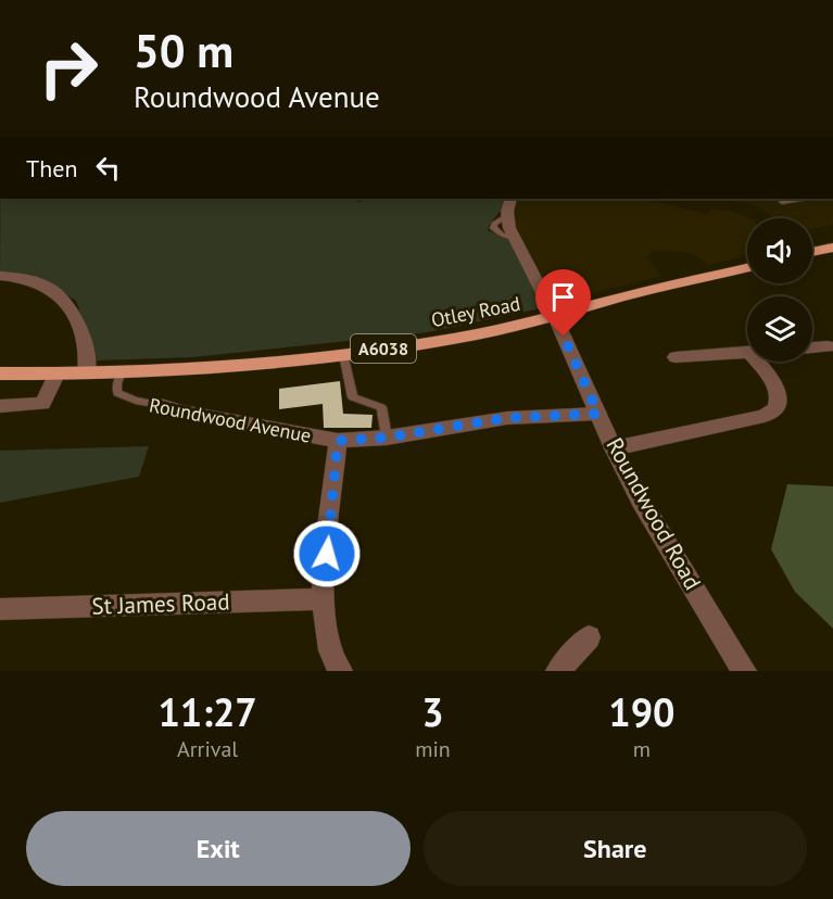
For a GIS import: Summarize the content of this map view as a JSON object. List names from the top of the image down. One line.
{"streets":{"main road":["Otley Road","A6038"],"street":["Roundwood Avenue","Roundwood Road","St James Road"]},"crossings":[["Otley Road","Roundwood Avenue"],["Otley Road","Roundwood Road"],["Roundwood Avenue","Roundwood Road"]],"page":{"turn":["50 m","Roundwood Avenue"],"then":"Then","eta":["11:27","Arrival","3","min","190","m"],"buttons":["Exit","Share"]}}
